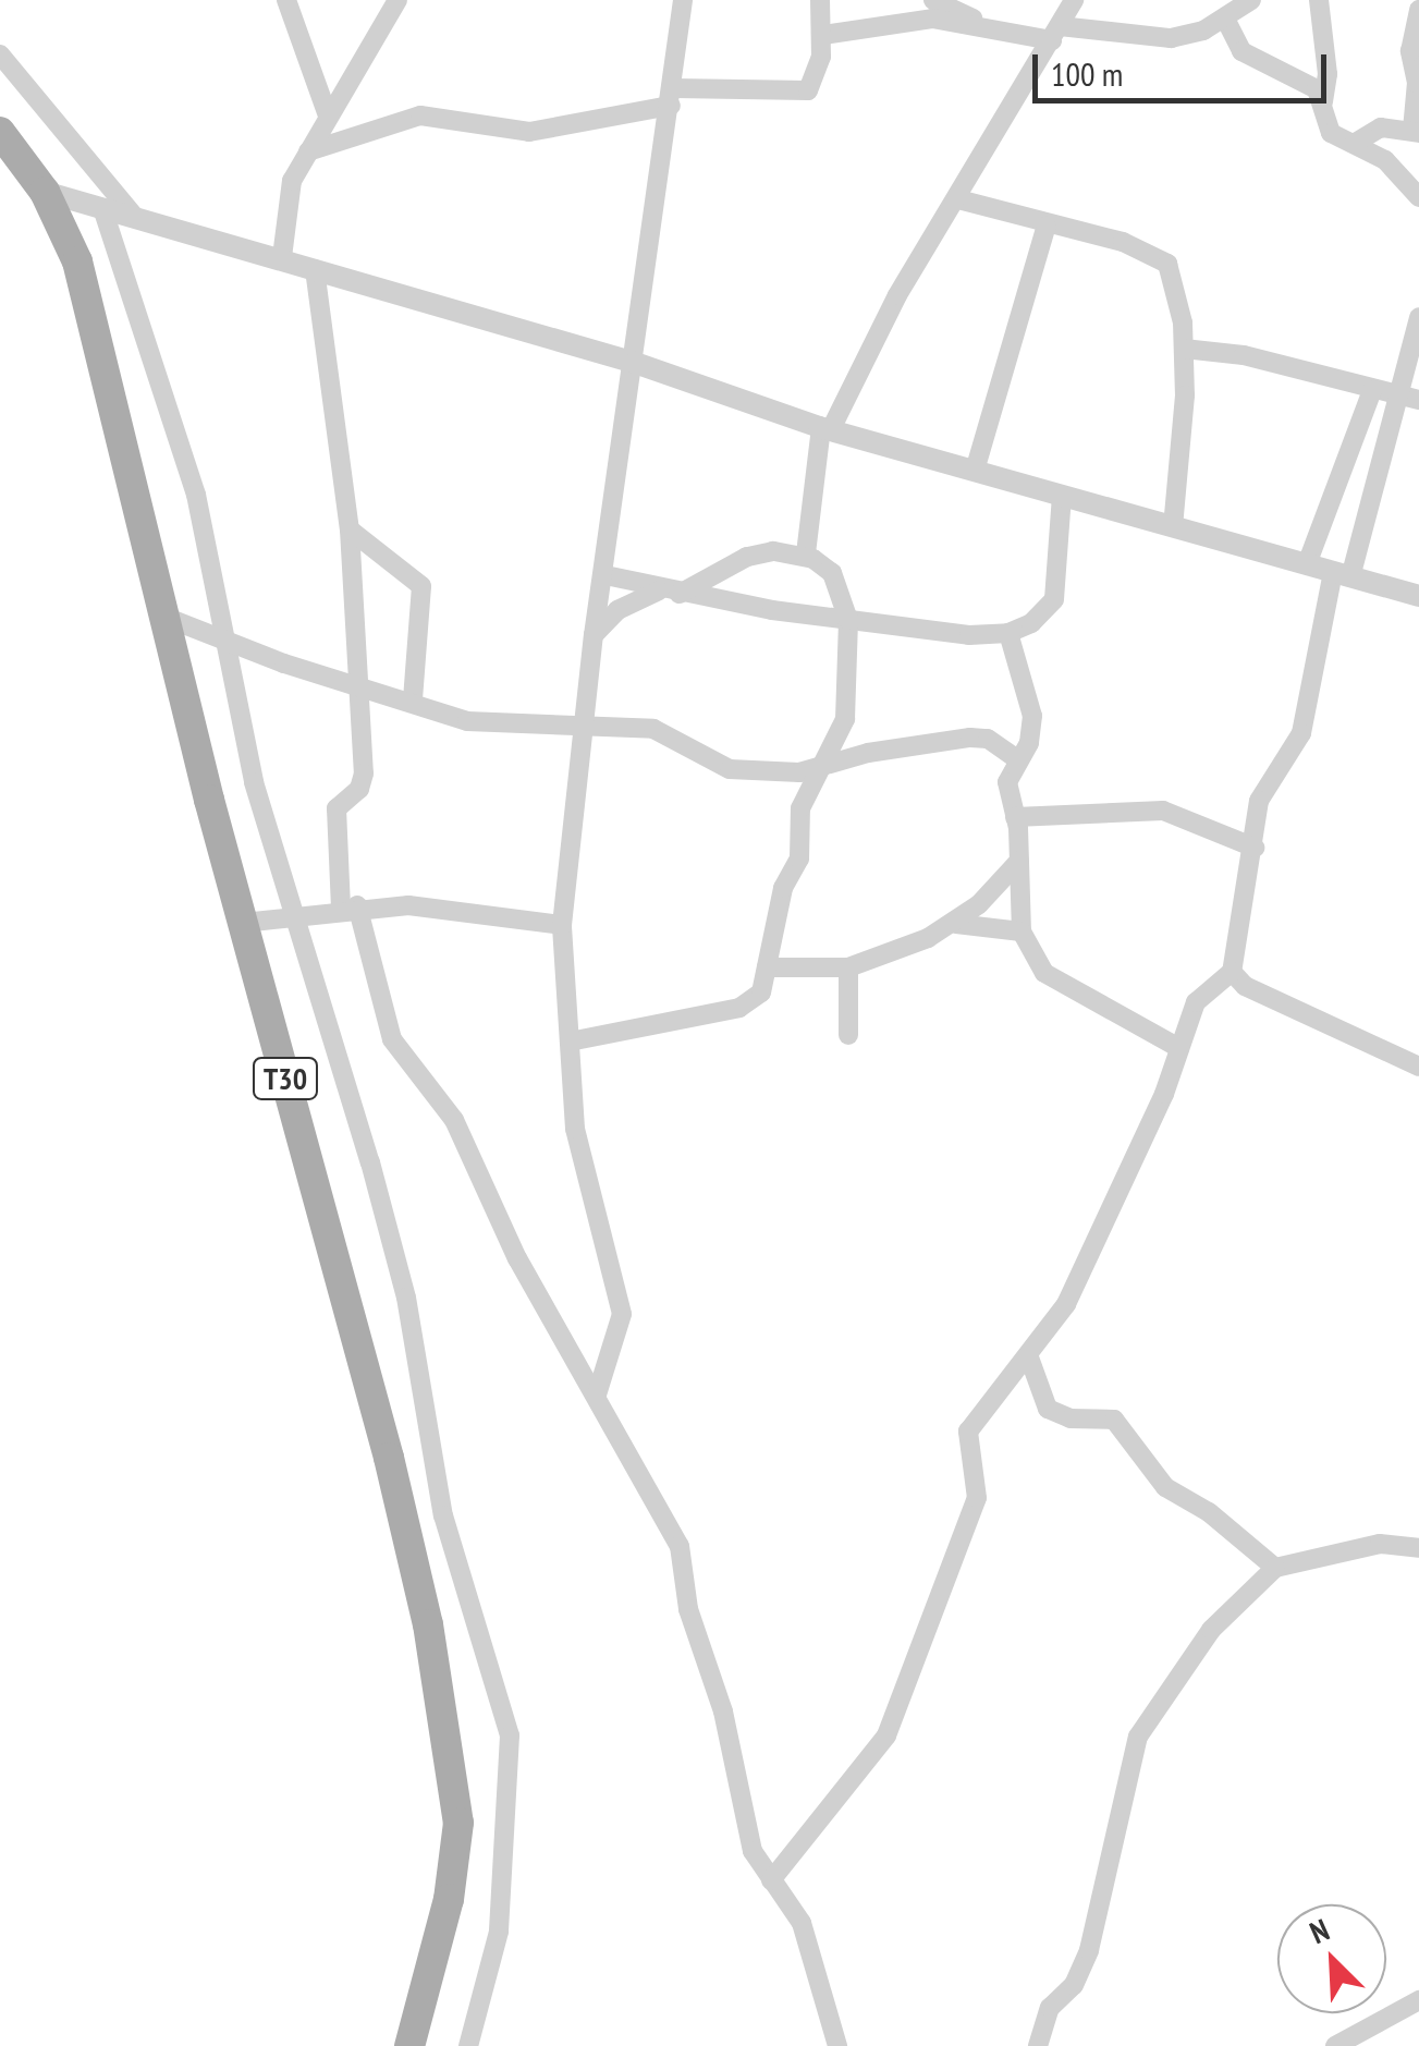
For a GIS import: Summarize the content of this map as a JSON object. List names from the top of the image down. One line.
{"streets":{"main road":["T30"]},"scale_bar":"100 m","north":"top left"}
